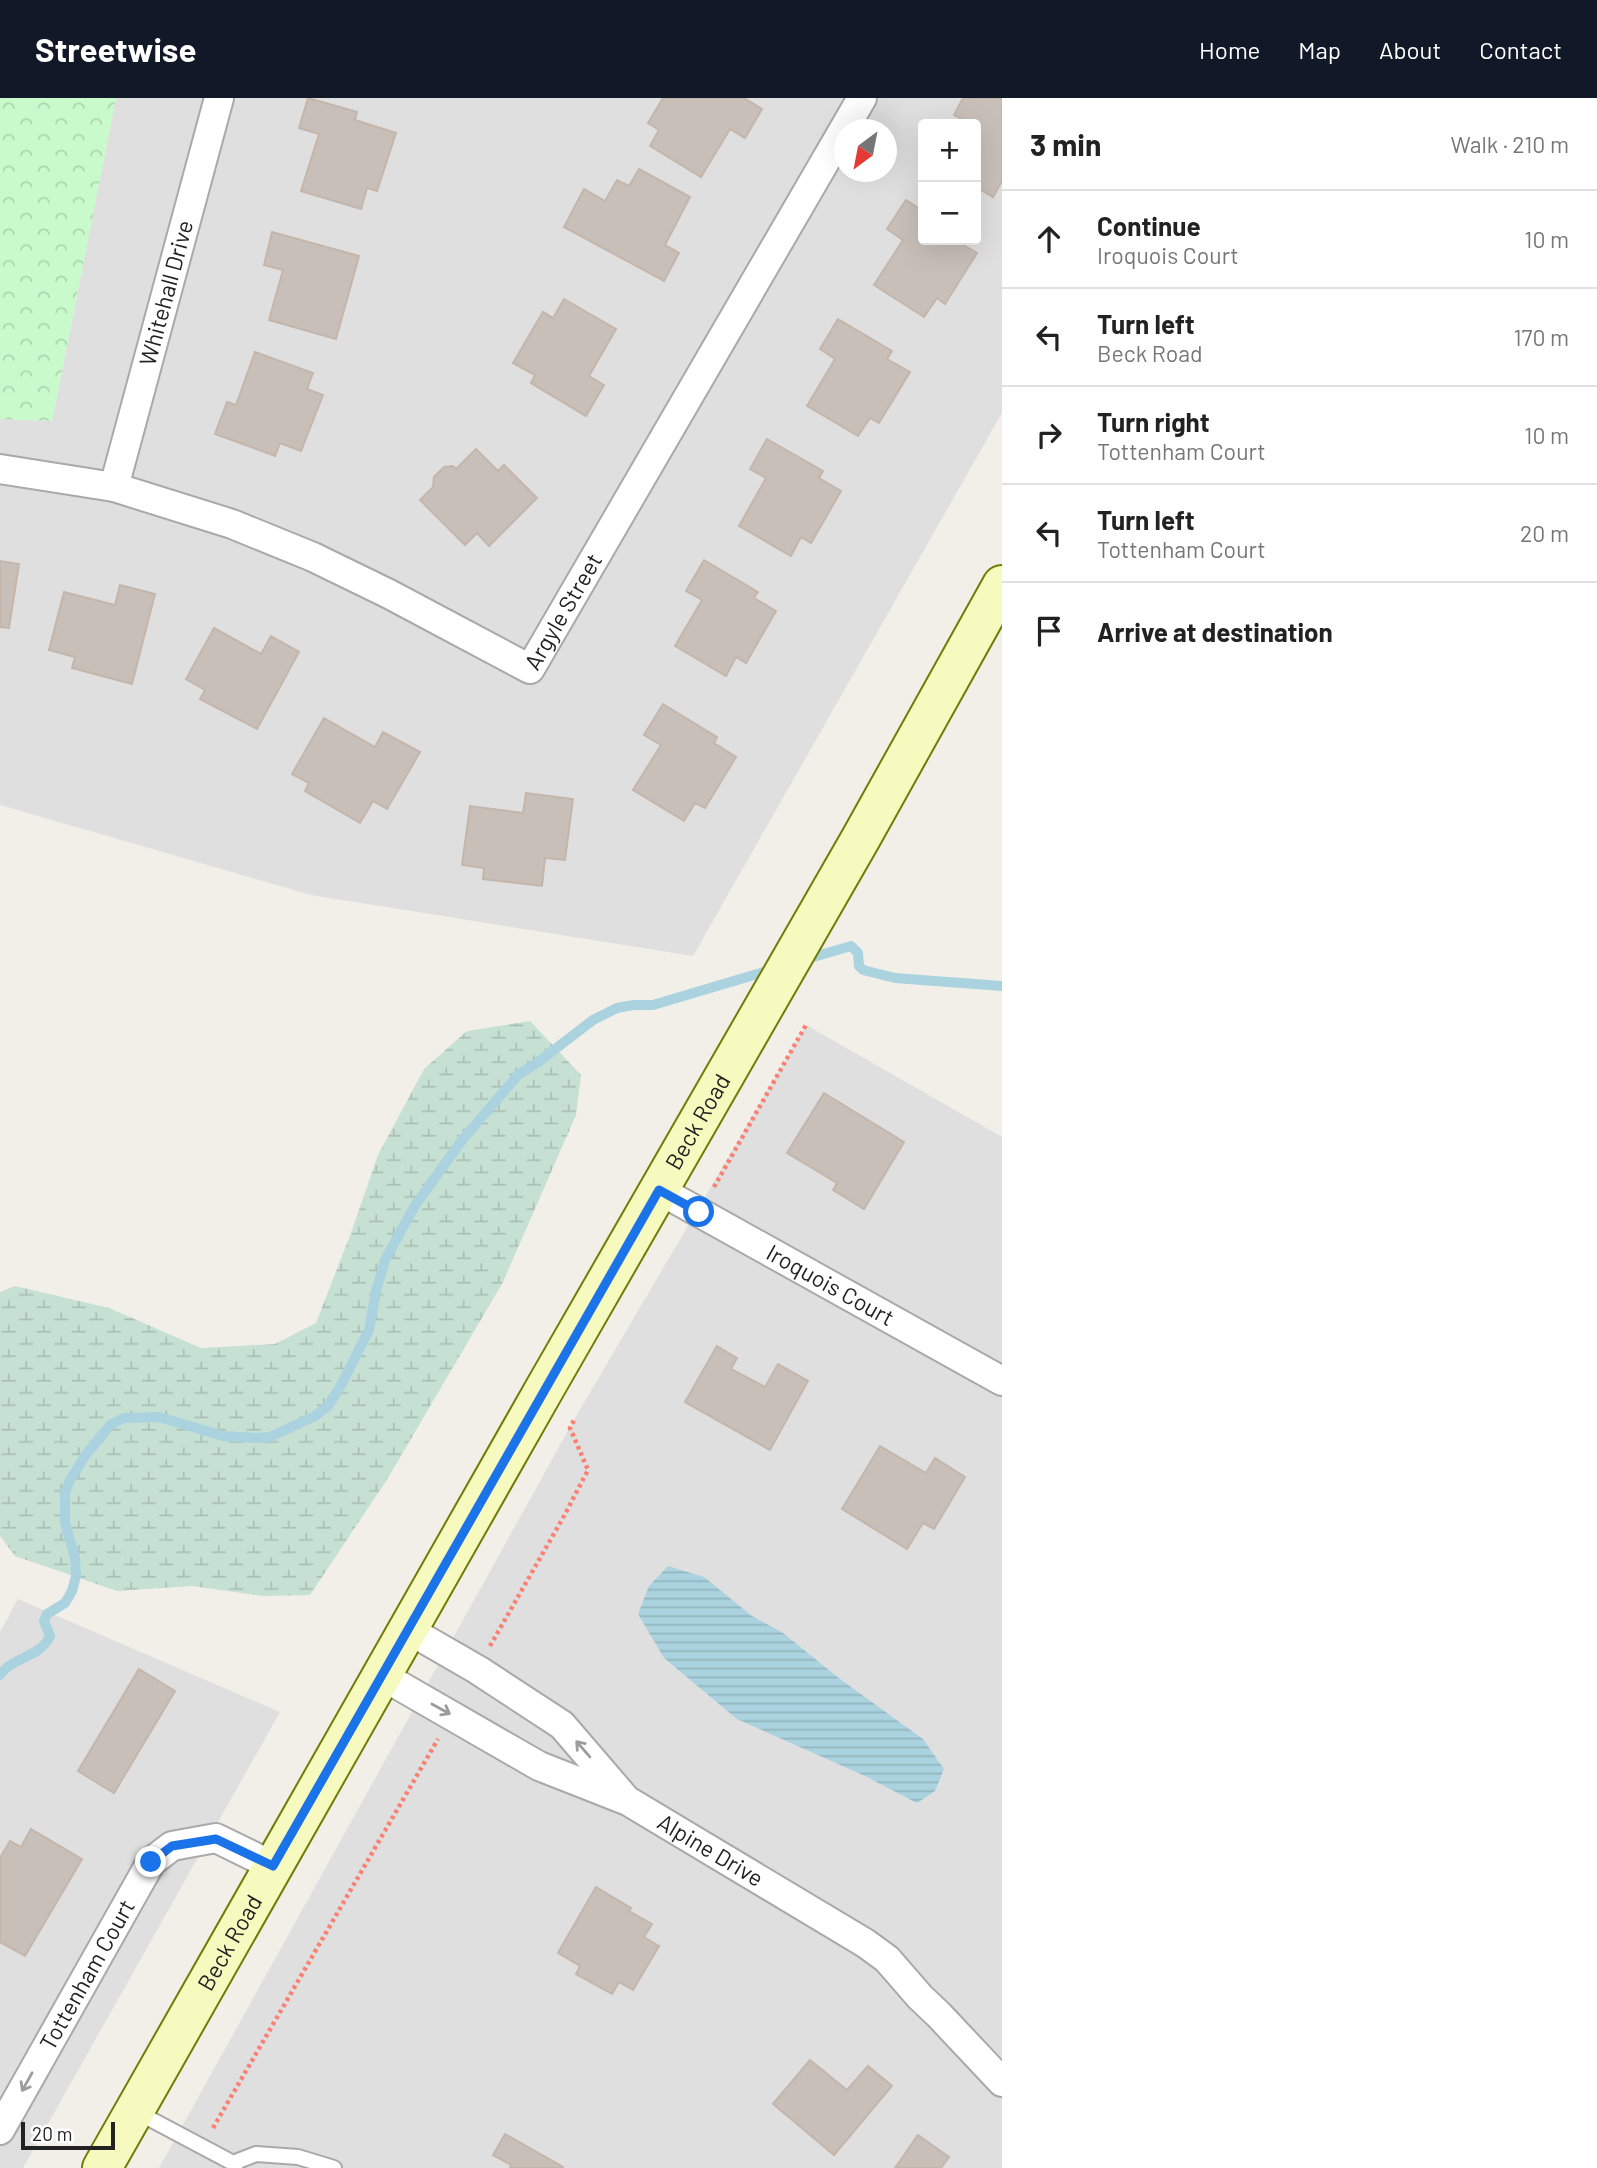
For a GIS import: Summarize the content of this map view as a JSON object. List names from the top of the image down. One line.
{"streets":{"main road":["Beck Road"],"street":["Whitehall Drive","Argyle Street","Iroquois Court","Alpine Drive","Tottenham Court"]},"crossings":[["Whitehall Drive","Argyle Street"],["Beck Road","Iroquois Court"],["Beck Road","Alpine Drive"],["Beck Road","Tottenham Court"]],"one_way":["Tottenham Court"],"scale_bar":"20 m","north":"bottom left","page":{"header":"Streetwise","nav":["Home","Map","About","Contact"],"heading":["3 min","Walk · 210 m"],"map_buttons":["+","−"],"list":[["Continue","Iroquois Court","10 m"],["Turn left","Beck Road","170 m"],["Turn right","Tottenham Court","10 m"],["Turn left","Tottenham Court","20 m"],"Arrive at destination"],"scale":"20 m"}}
